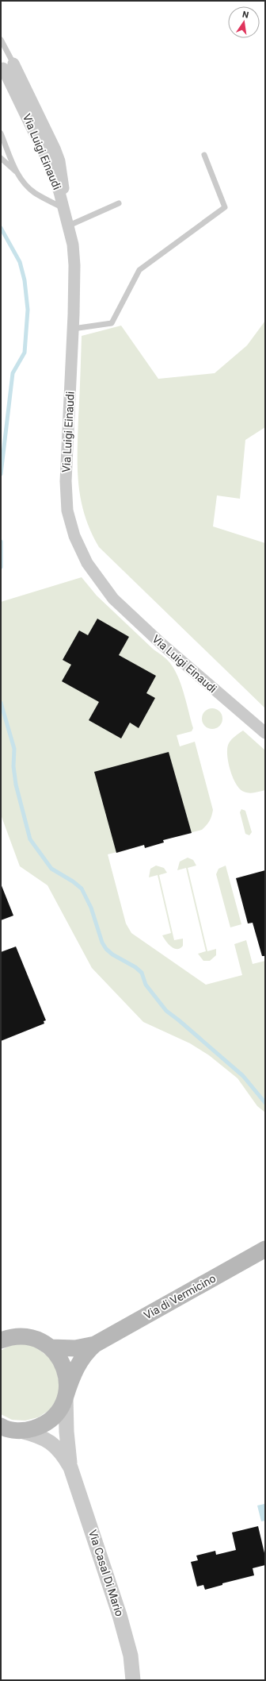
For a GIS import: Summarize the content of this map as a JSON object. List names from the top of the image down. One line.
{"streets":{"main road":["Via di Vermicino"],"street":["Via Luigi Einaudi","Via Casal Di Mario"]},"crossings":[["Via di Vermicino","Via Casal Di Mario"]],"north":"top"}
